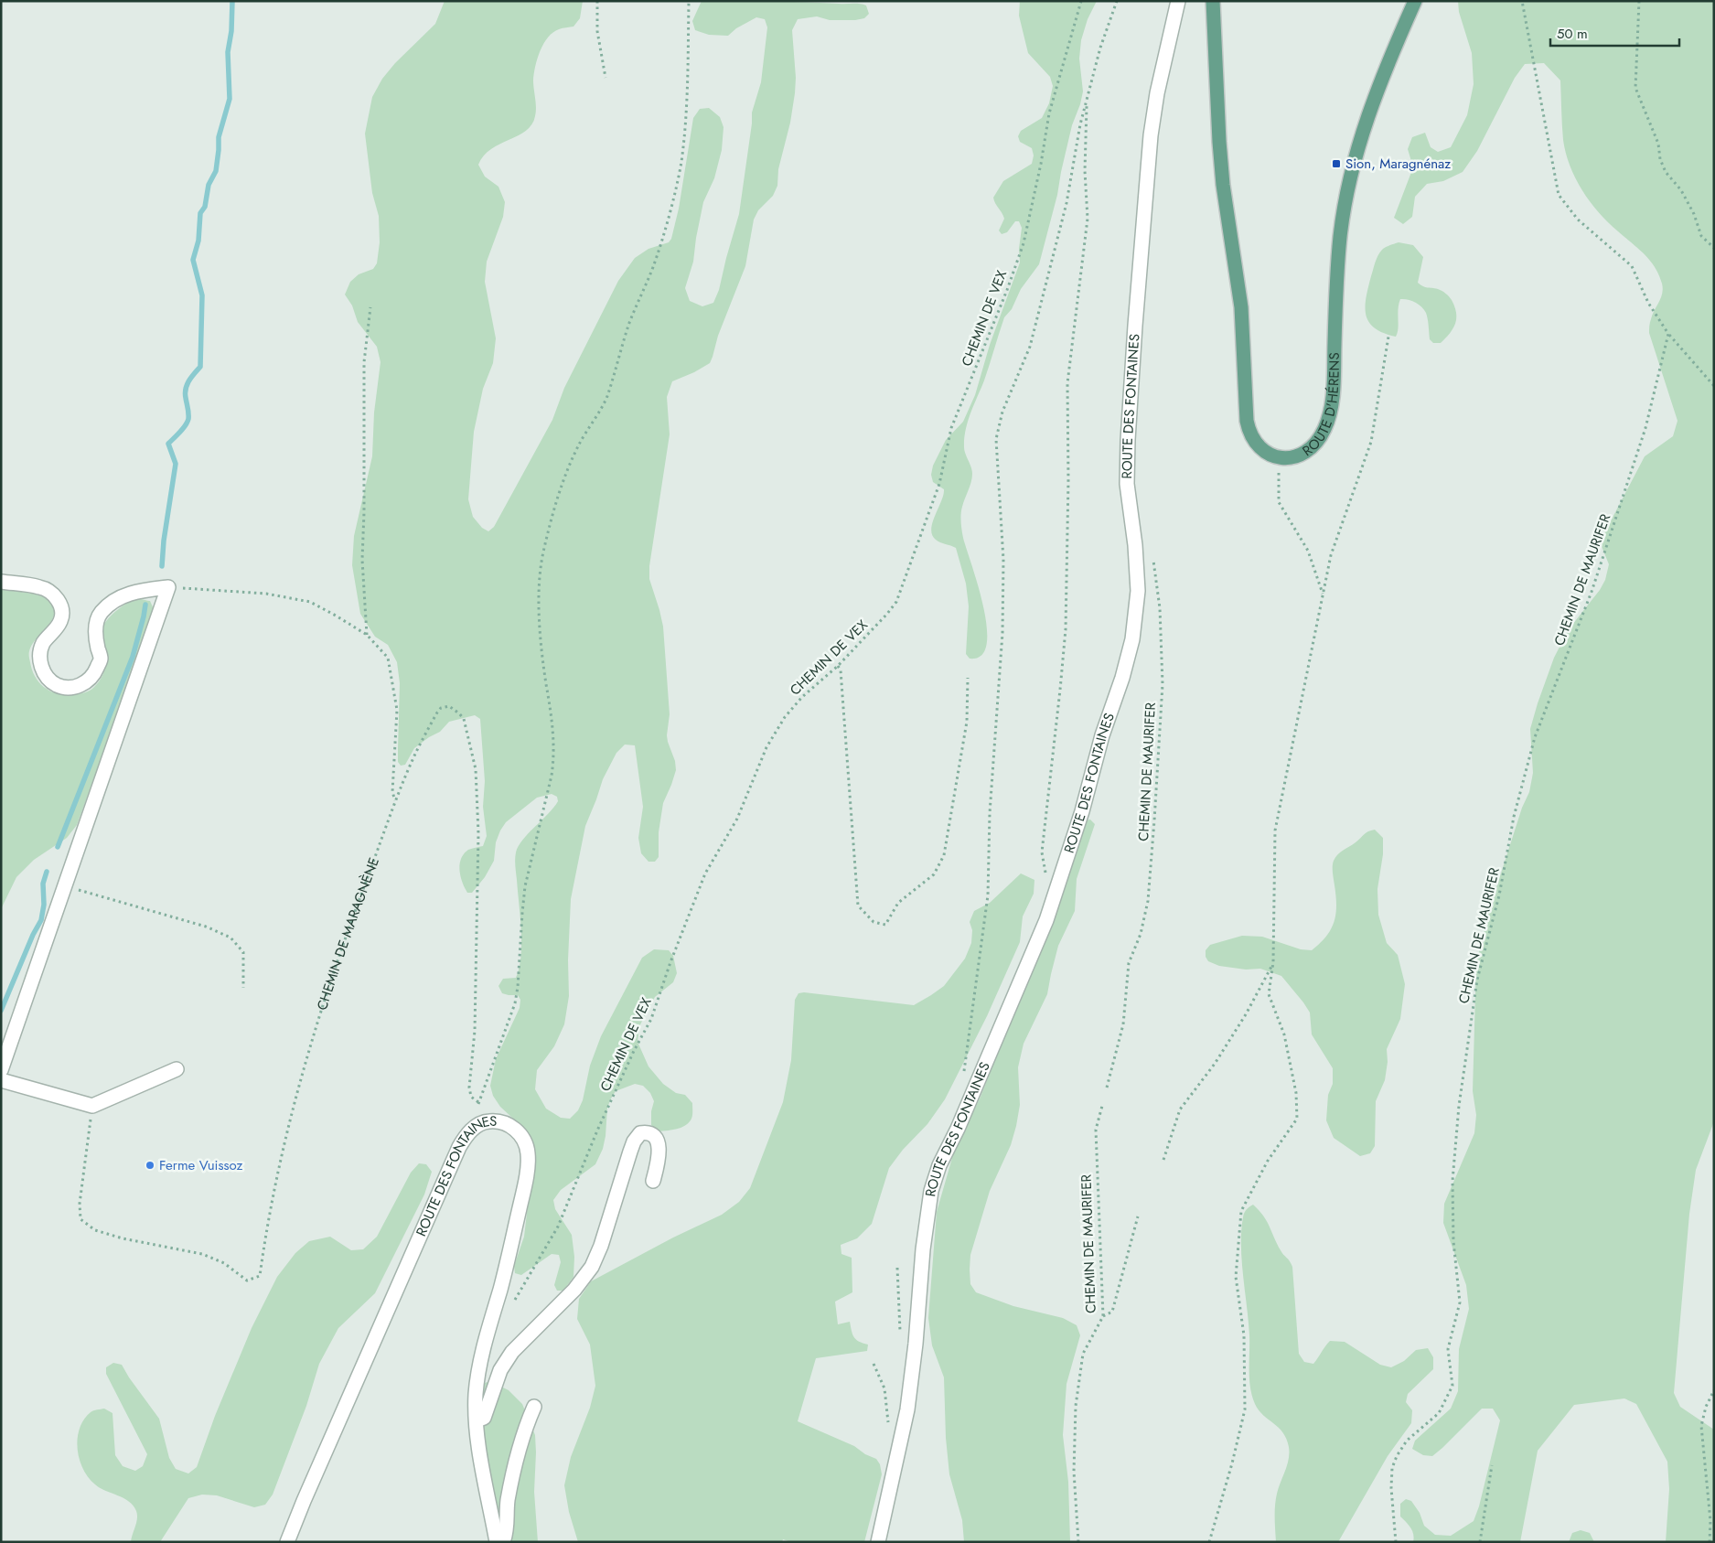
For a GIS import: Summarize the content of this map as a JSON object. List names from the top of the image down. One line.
{"streets":{"main road":["ROUTE D'HÉRENS"],"street":["ROUTE DES FONTAINES"],"path":["CHEMIN DE VEX","CHEMIN DE MAURIFER","CHEMIN DE MARAGNÈNE"]},"crossings":[["ROUTE DES FONTAINES","CHEMIN DE MAURIFER"]],"places":{"transit":["Sion, Maragnénaz"],"other":["Ferme Vuissoz"]},"scale_bar":"50 m"}
